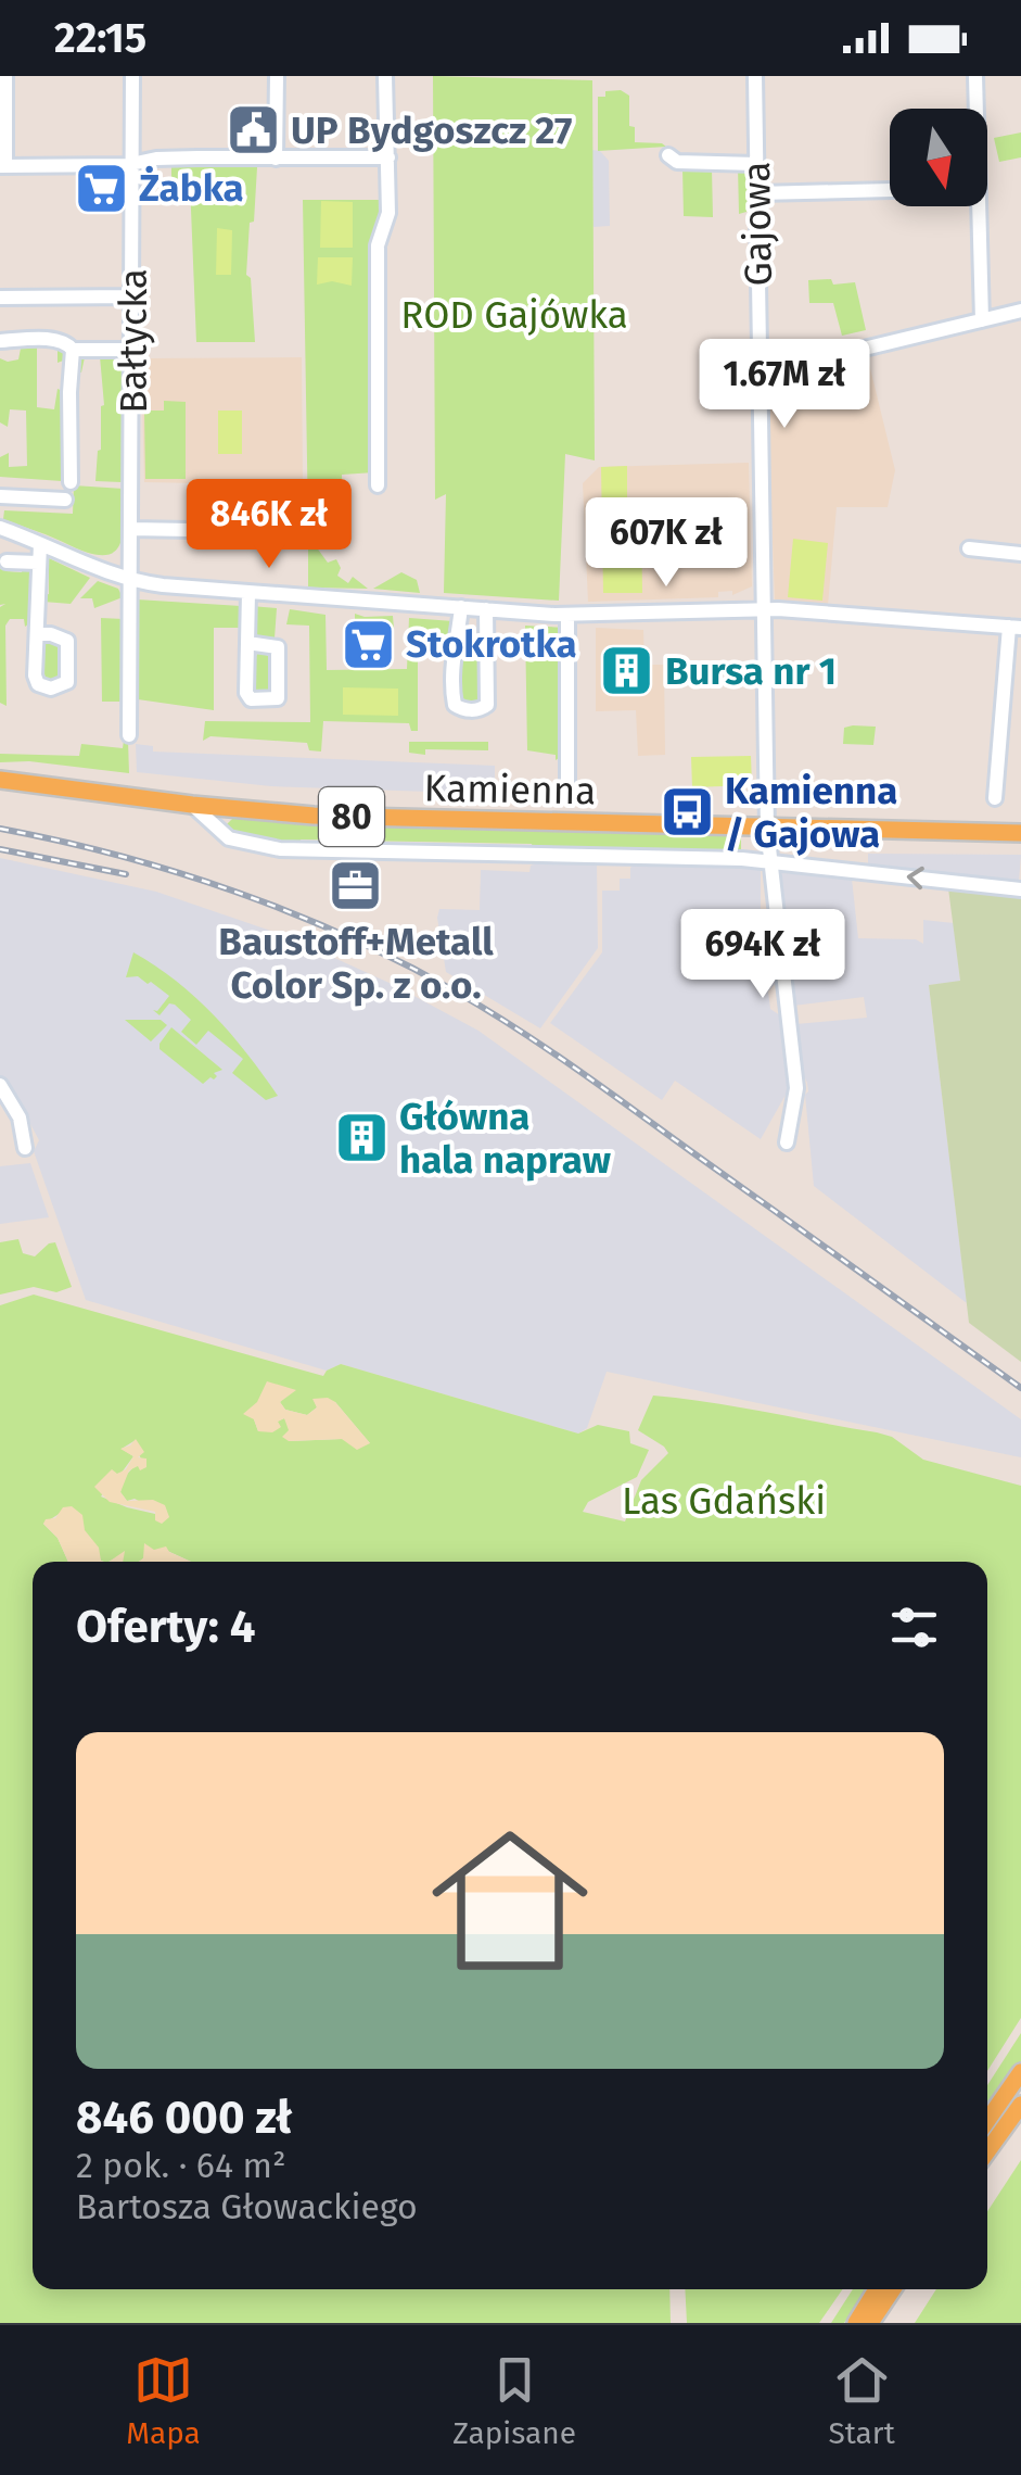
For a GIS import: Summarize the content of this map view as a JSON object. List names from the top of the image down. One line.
{"streets":{"main road":["Kamienna","80"],"street":["Gajowa","Bałtycka"]},"crossings":[["Gajowa","Kamienna"]],"parks":["ROD Gajówka","Las Gdański"],"places":{"public building":["UP Bydgoszcz 27"],"supermarket":["Żabka","Stokrotka"],"building":["Bursa nr 1","Główna hala napraw"],"bus stop":["Kamienna / Gajowa"],"office":["Baustoff+Metall Color Sp. z o.o."]},"north":"bottom","page":{"status":"22:15","price":["1.67M zł","846K zł","607K zł","694K zł"],"heading":"Oferty: 4","list":[{"name":"846 000 zł","note":"2 pok. · 64 m² · Bartosza Głowackiego"}],"tabs":["Mapa","Zapisane","Start"]}}
